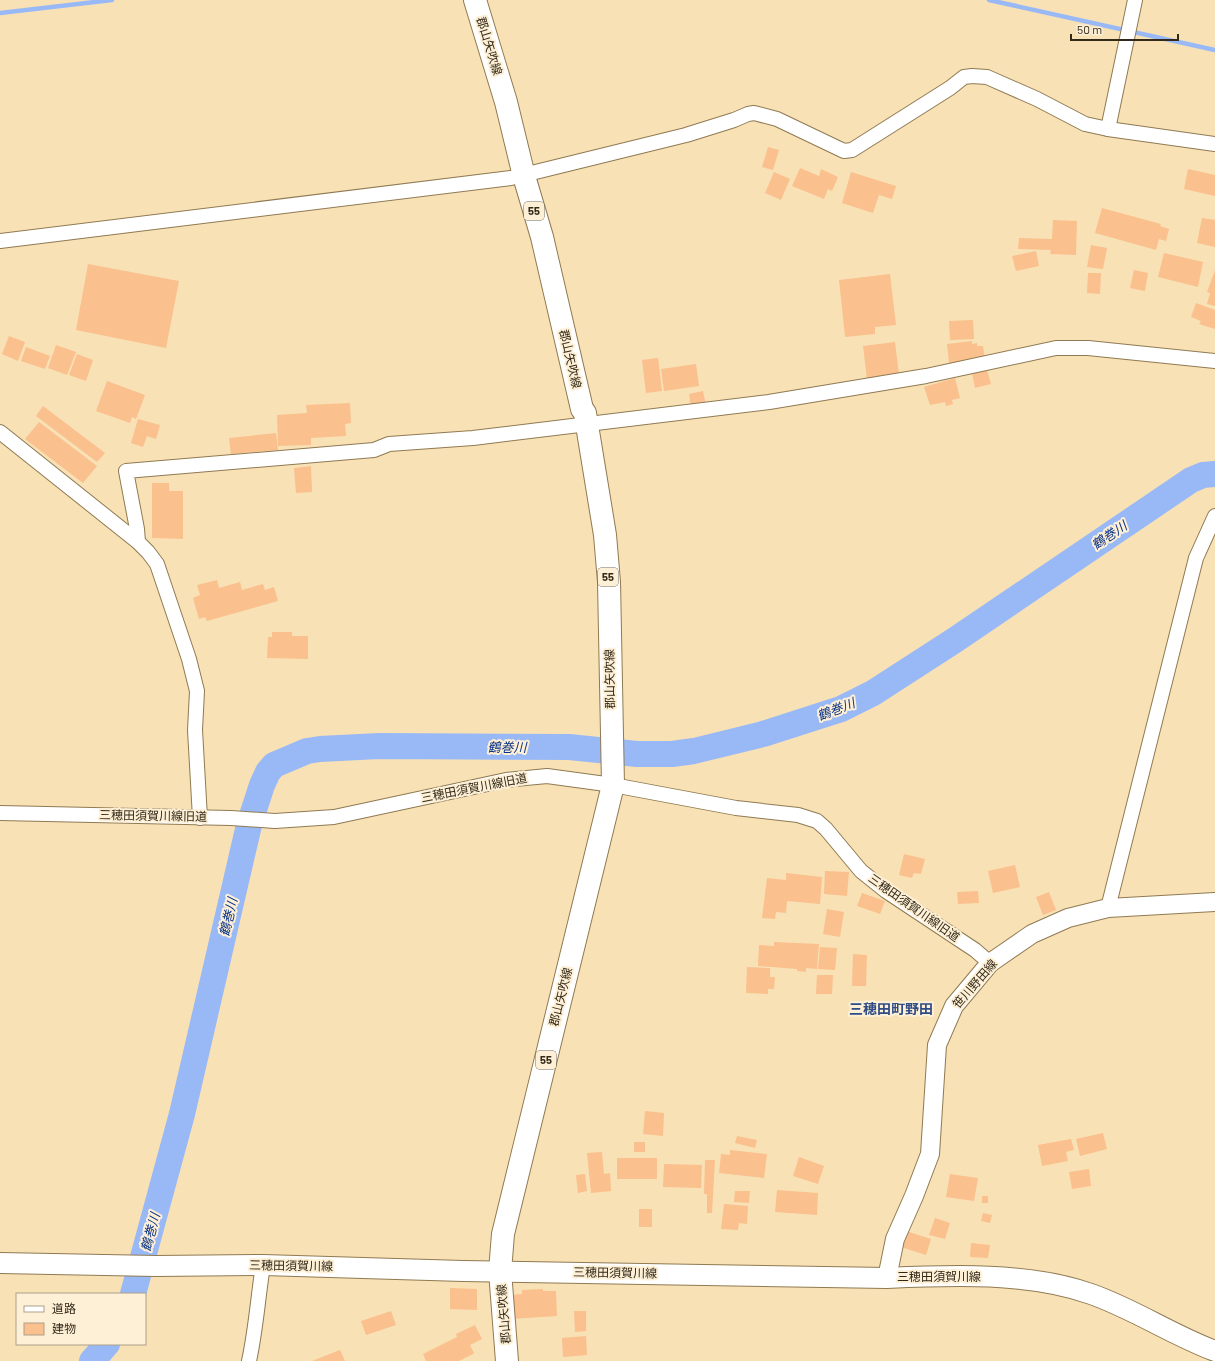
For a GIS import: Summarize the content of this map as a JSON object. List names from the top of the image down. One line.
{"streets":{"main road":["郡山矢吹線","55","三穂田須賀川線"],"street":["三穂田須賀川線旧道","笹川野田線"]},"crossings":[["郡山矢吹線","三穂田須賀川線旧道"],["郡山矢吹線","三穂田須賀川線"],["三穂田須賀川線旧道","笹川野田線"],["笹川野田線","三穂田須賀川線"]],"districts":["三穂田町野田"],"water":["鶴巻川"],"legend":["道路","建物"],"scale_bar":"50 m"}
